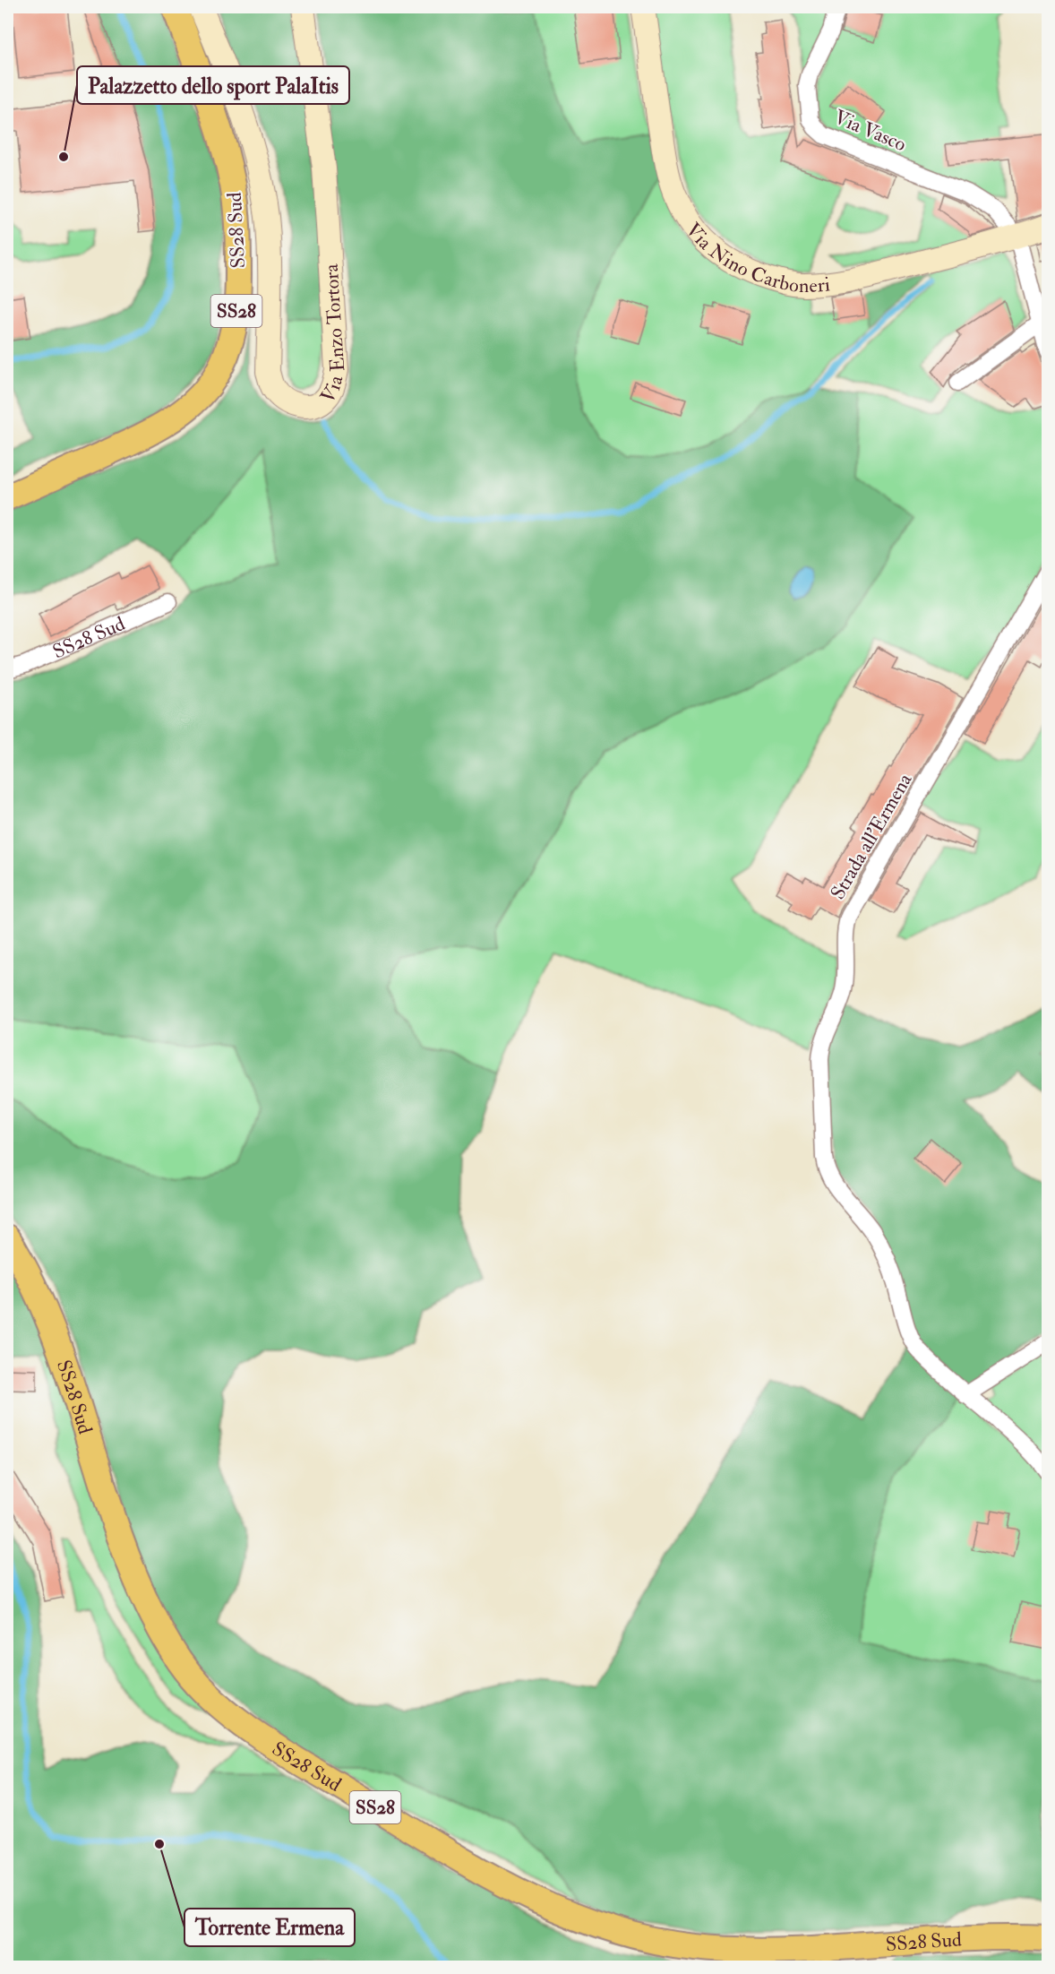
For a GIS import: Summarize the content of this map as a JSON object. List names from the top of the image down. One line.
{"streets":{"main road":["SS28 Sud","Via Nino Carboneri","SS28","Via Enzo Tortora"],"street":["Via Vasco","Strada all'Ermena"]},"crossings":[["Via Vasco","Via Nino Carboneri"]],"places":["Palazzetto dello sport PalaItis","Torrente Ermena"]}
